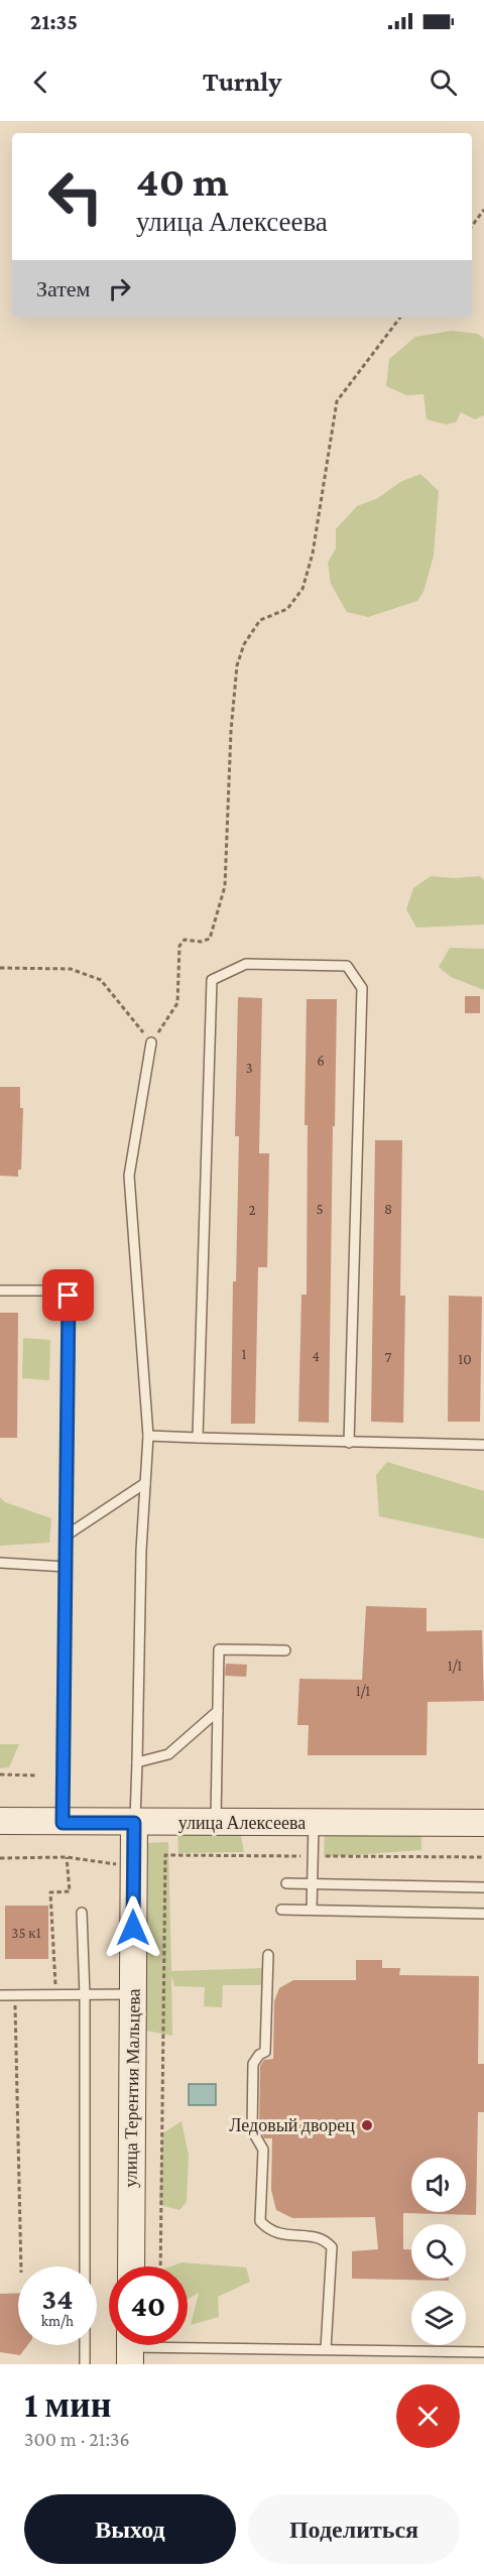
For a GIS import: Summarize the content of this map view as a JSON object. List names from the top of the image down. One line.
{"streets":{"street":["улица Алексеева","улица Терентия Мальцева"]},"crossings":[["улица Алексеева","улица Терентия Мальцева"]],"places":["Ледовый дворец"],"house_numbers":["6","3","5","8","2","1","4","7","10","1/1","1/1","35 к1"],"page":{"status":"21:35","header":"Turnly","turn":["40 m","улица Алексеева"],"then":"Затем","speed":"34 km/h","limit":"40","heading":["1 мин","300 m · 21:36"],"buttons":["Выход","Поделиться"]}}
